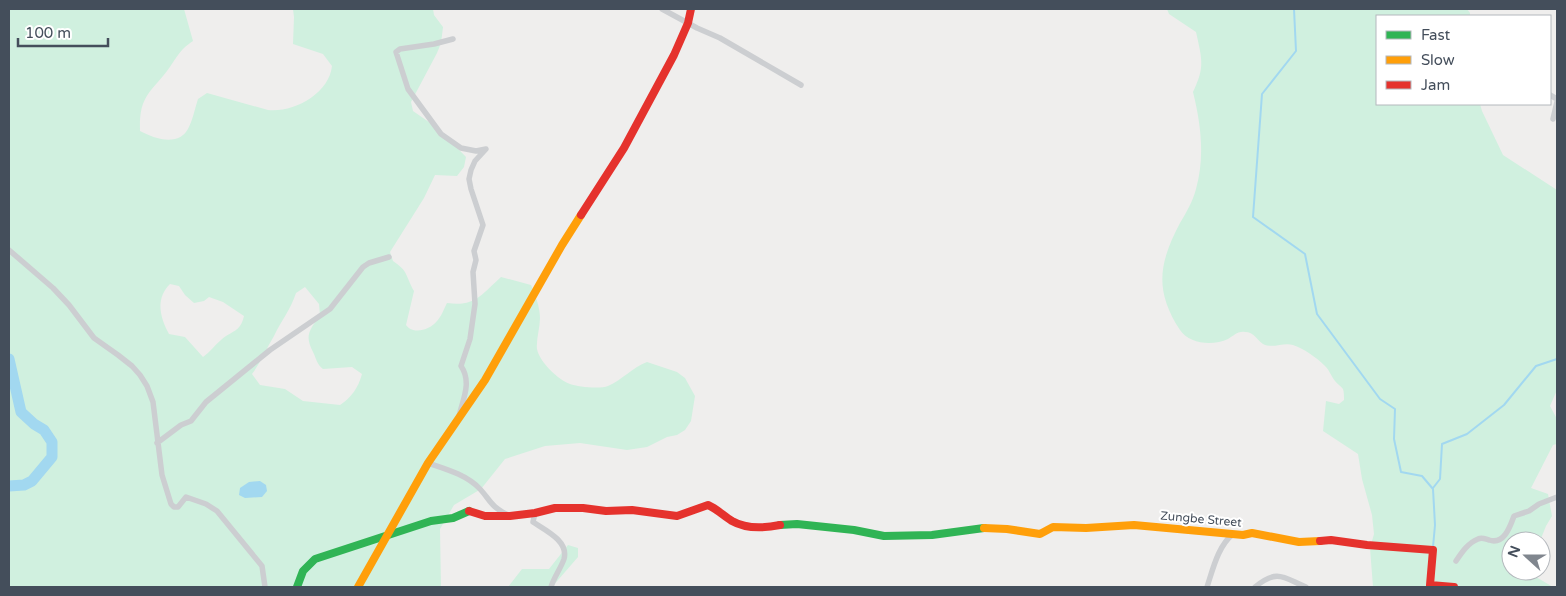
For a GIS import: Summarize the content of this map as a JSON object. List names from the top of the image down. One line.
{"streets":{"street":["Zungbe Street"]},"legend":["Fast","Slow","Jam"],"scale_bar":"100 m","north":"left"}
